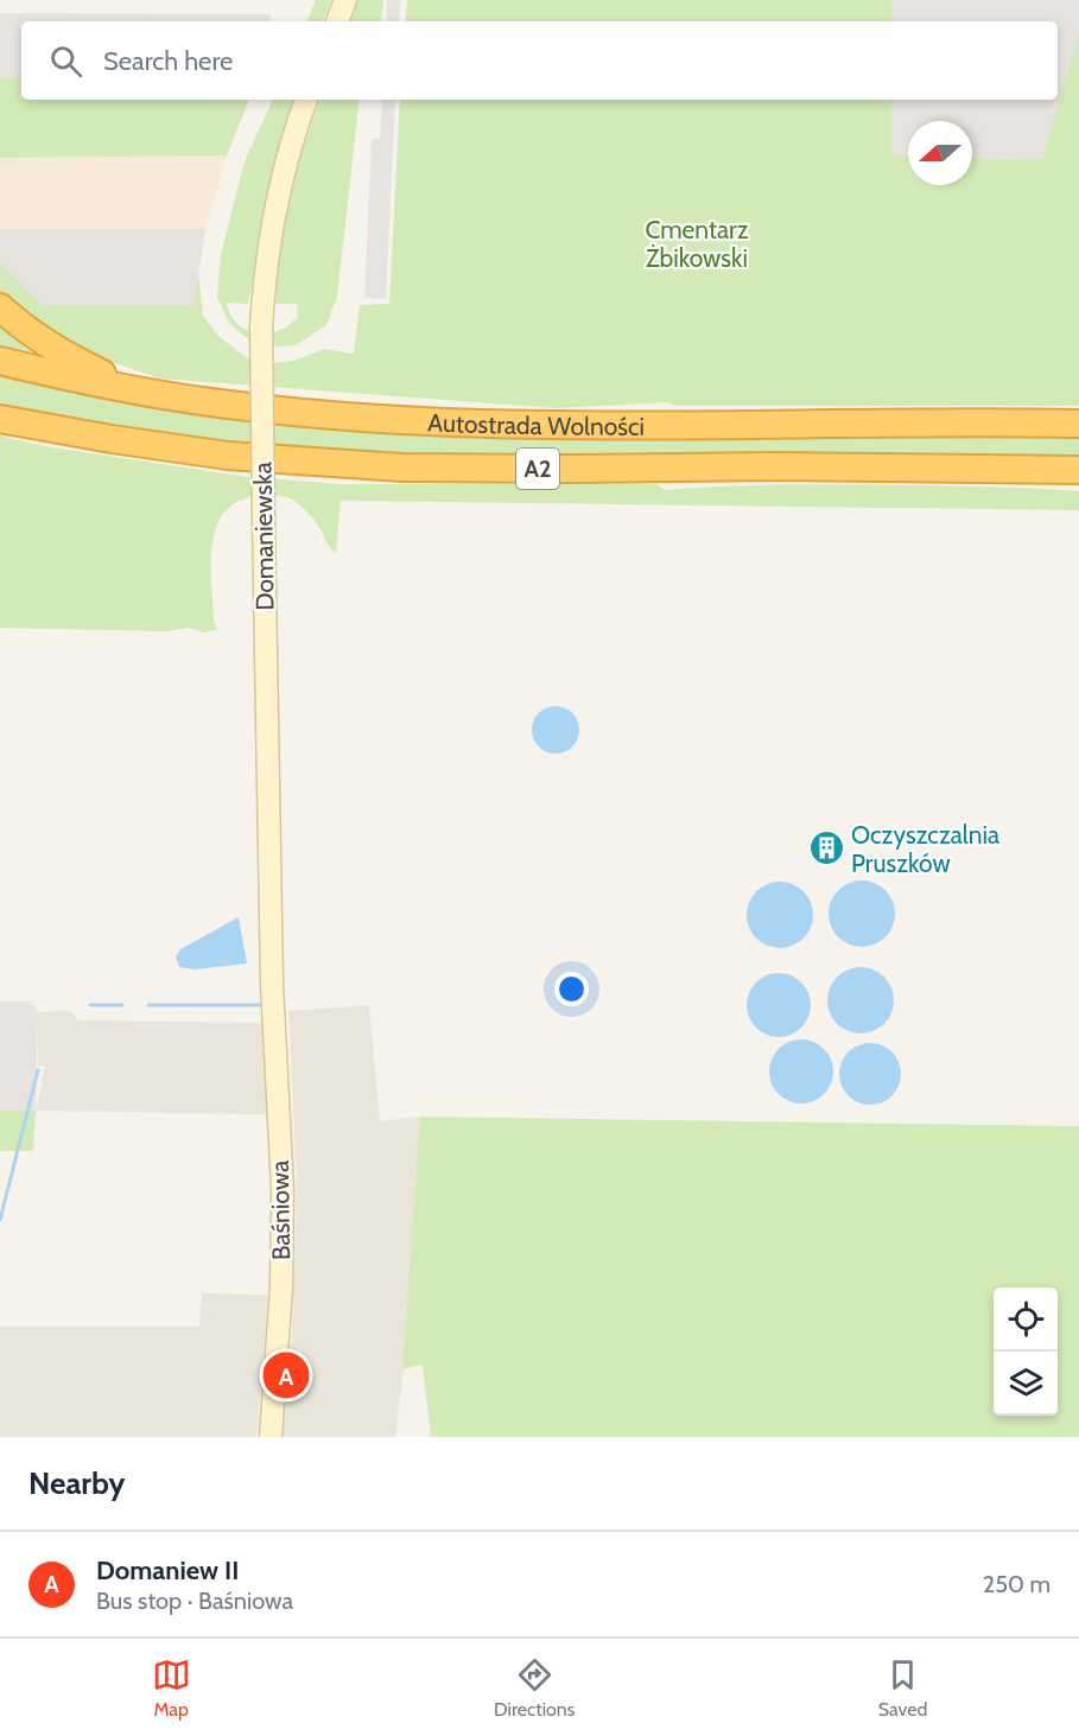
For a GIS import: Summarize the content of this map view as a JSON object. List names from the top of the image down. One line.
{"streets":{"highway":["Autostrada Wolności","A2"],"main road":["Domaniewska","Baśniowa"]},"crossings":[["Domaniewska","Baśniowa"]],"parks":["Cmentarz Żbikowski"],"places":{"building":["Oczyszczalnia Pruszków"]},"north":"left","page":{"search":"Search here","pins":"A","heading":"Nearby","list":[{"mark":"A","name":"Domaniew II","note":"Bus stop · Baśniowa","value":"250 m"}],"nav":["Map","Directions","Saved"]}}
